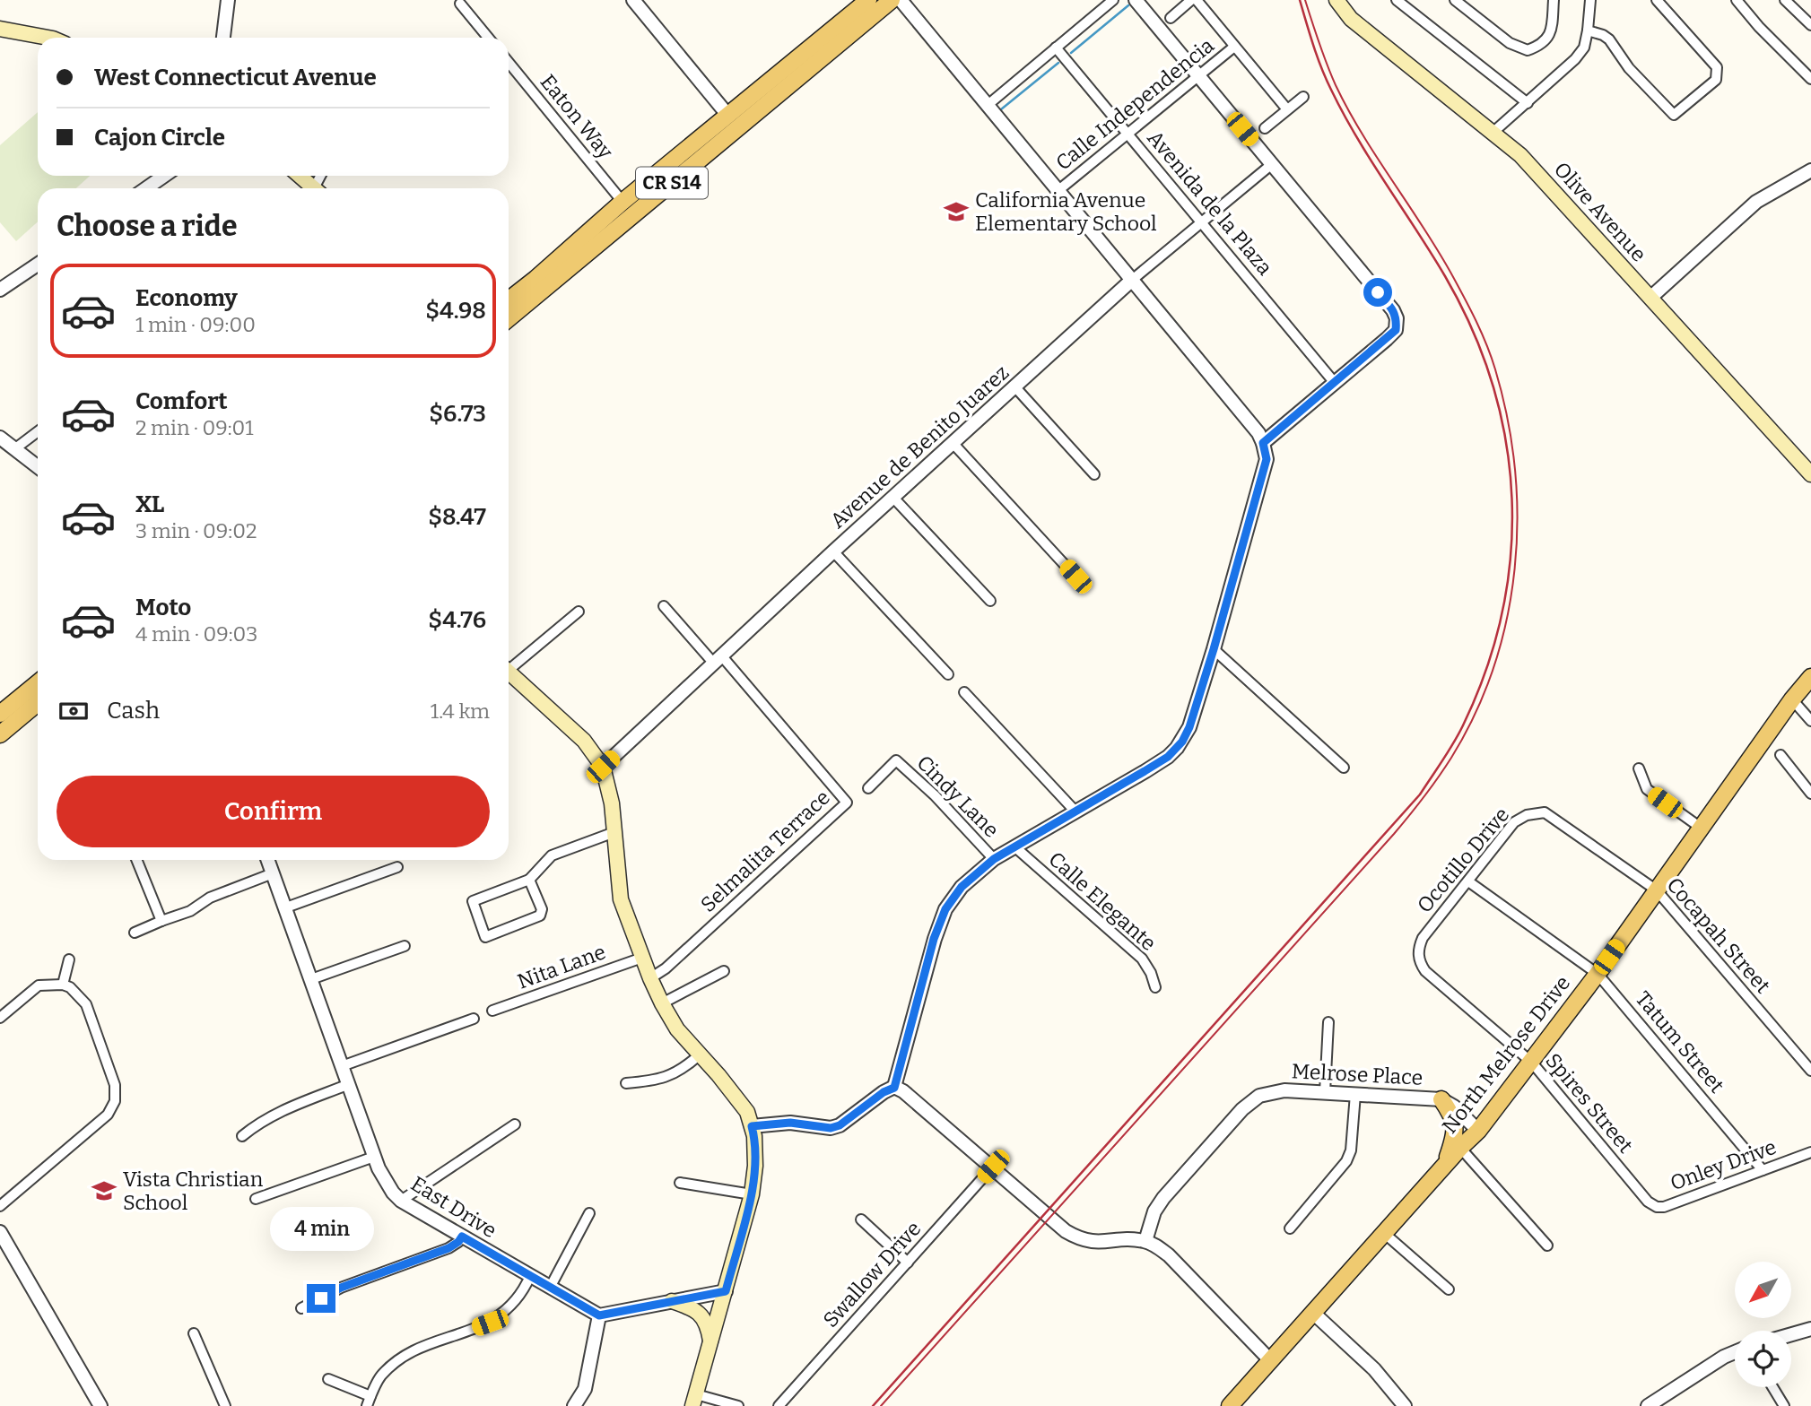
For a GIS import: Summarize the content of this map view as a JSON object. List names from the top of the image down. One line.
{"streets":{"main road":["CR S14","Olive Avenue","North Melrose Drive"],"street":["Calle Independencia","Eaton Way","Avenida de la Plaza","Avenue de Benito Juarez","Cindy Lane","Selmalita Terrace","Ocotillo Drive","Calle Elegante","Cocapah Street","Nita Lane","Tatum Street","Melrose Place","Spires Street","Onley Drive","East Drive","Swallow Drive"]},"crossings":[["Calle Independencia","Avenida de la Plaza"],["Eaton Way","CR S14"],["Avenida de la Plaza","Avenue de Benito Juarez"],["Avenue de Benito Juarez","Selmalita Terrace"],["Ocotillo Drive","Cocapah Street"],["Ocotillo Drive","Tatum Street"],["Ocotillo Drive","Spires Street"],["Cocapah Street","North Melrose Drive"],["Tatum Street","North Melrose Drive"],["Tatum Street","Onley Drive"],["North Melrose Drive","Melrose Place"],["North Melrose Drive","Spires Street"],["Spires Street","Onley Drive"]],"places":{"school or university":["California Avenue Elementary School","Vista Christian School"]},"north":"bottom left","page":{"banner":["West Connecticut Avenue","Cajon Circle"],"heading":"Choose a ride","list":[{"name":"Economy","note":"1 min · 09:00","value":"$4.98"},{"name":"Comfort","note":"2 min · 09:01","value":"$6.73"},{"name":"XL","note":"3 min · 09:02","value":"$8.47"},{"name":"Moto","note":"4 min · 09:03","value":"$4.76"}],"pay":["Cash","1.4 km"],"buttons":"Confirm","bubble":"4 min"}}
